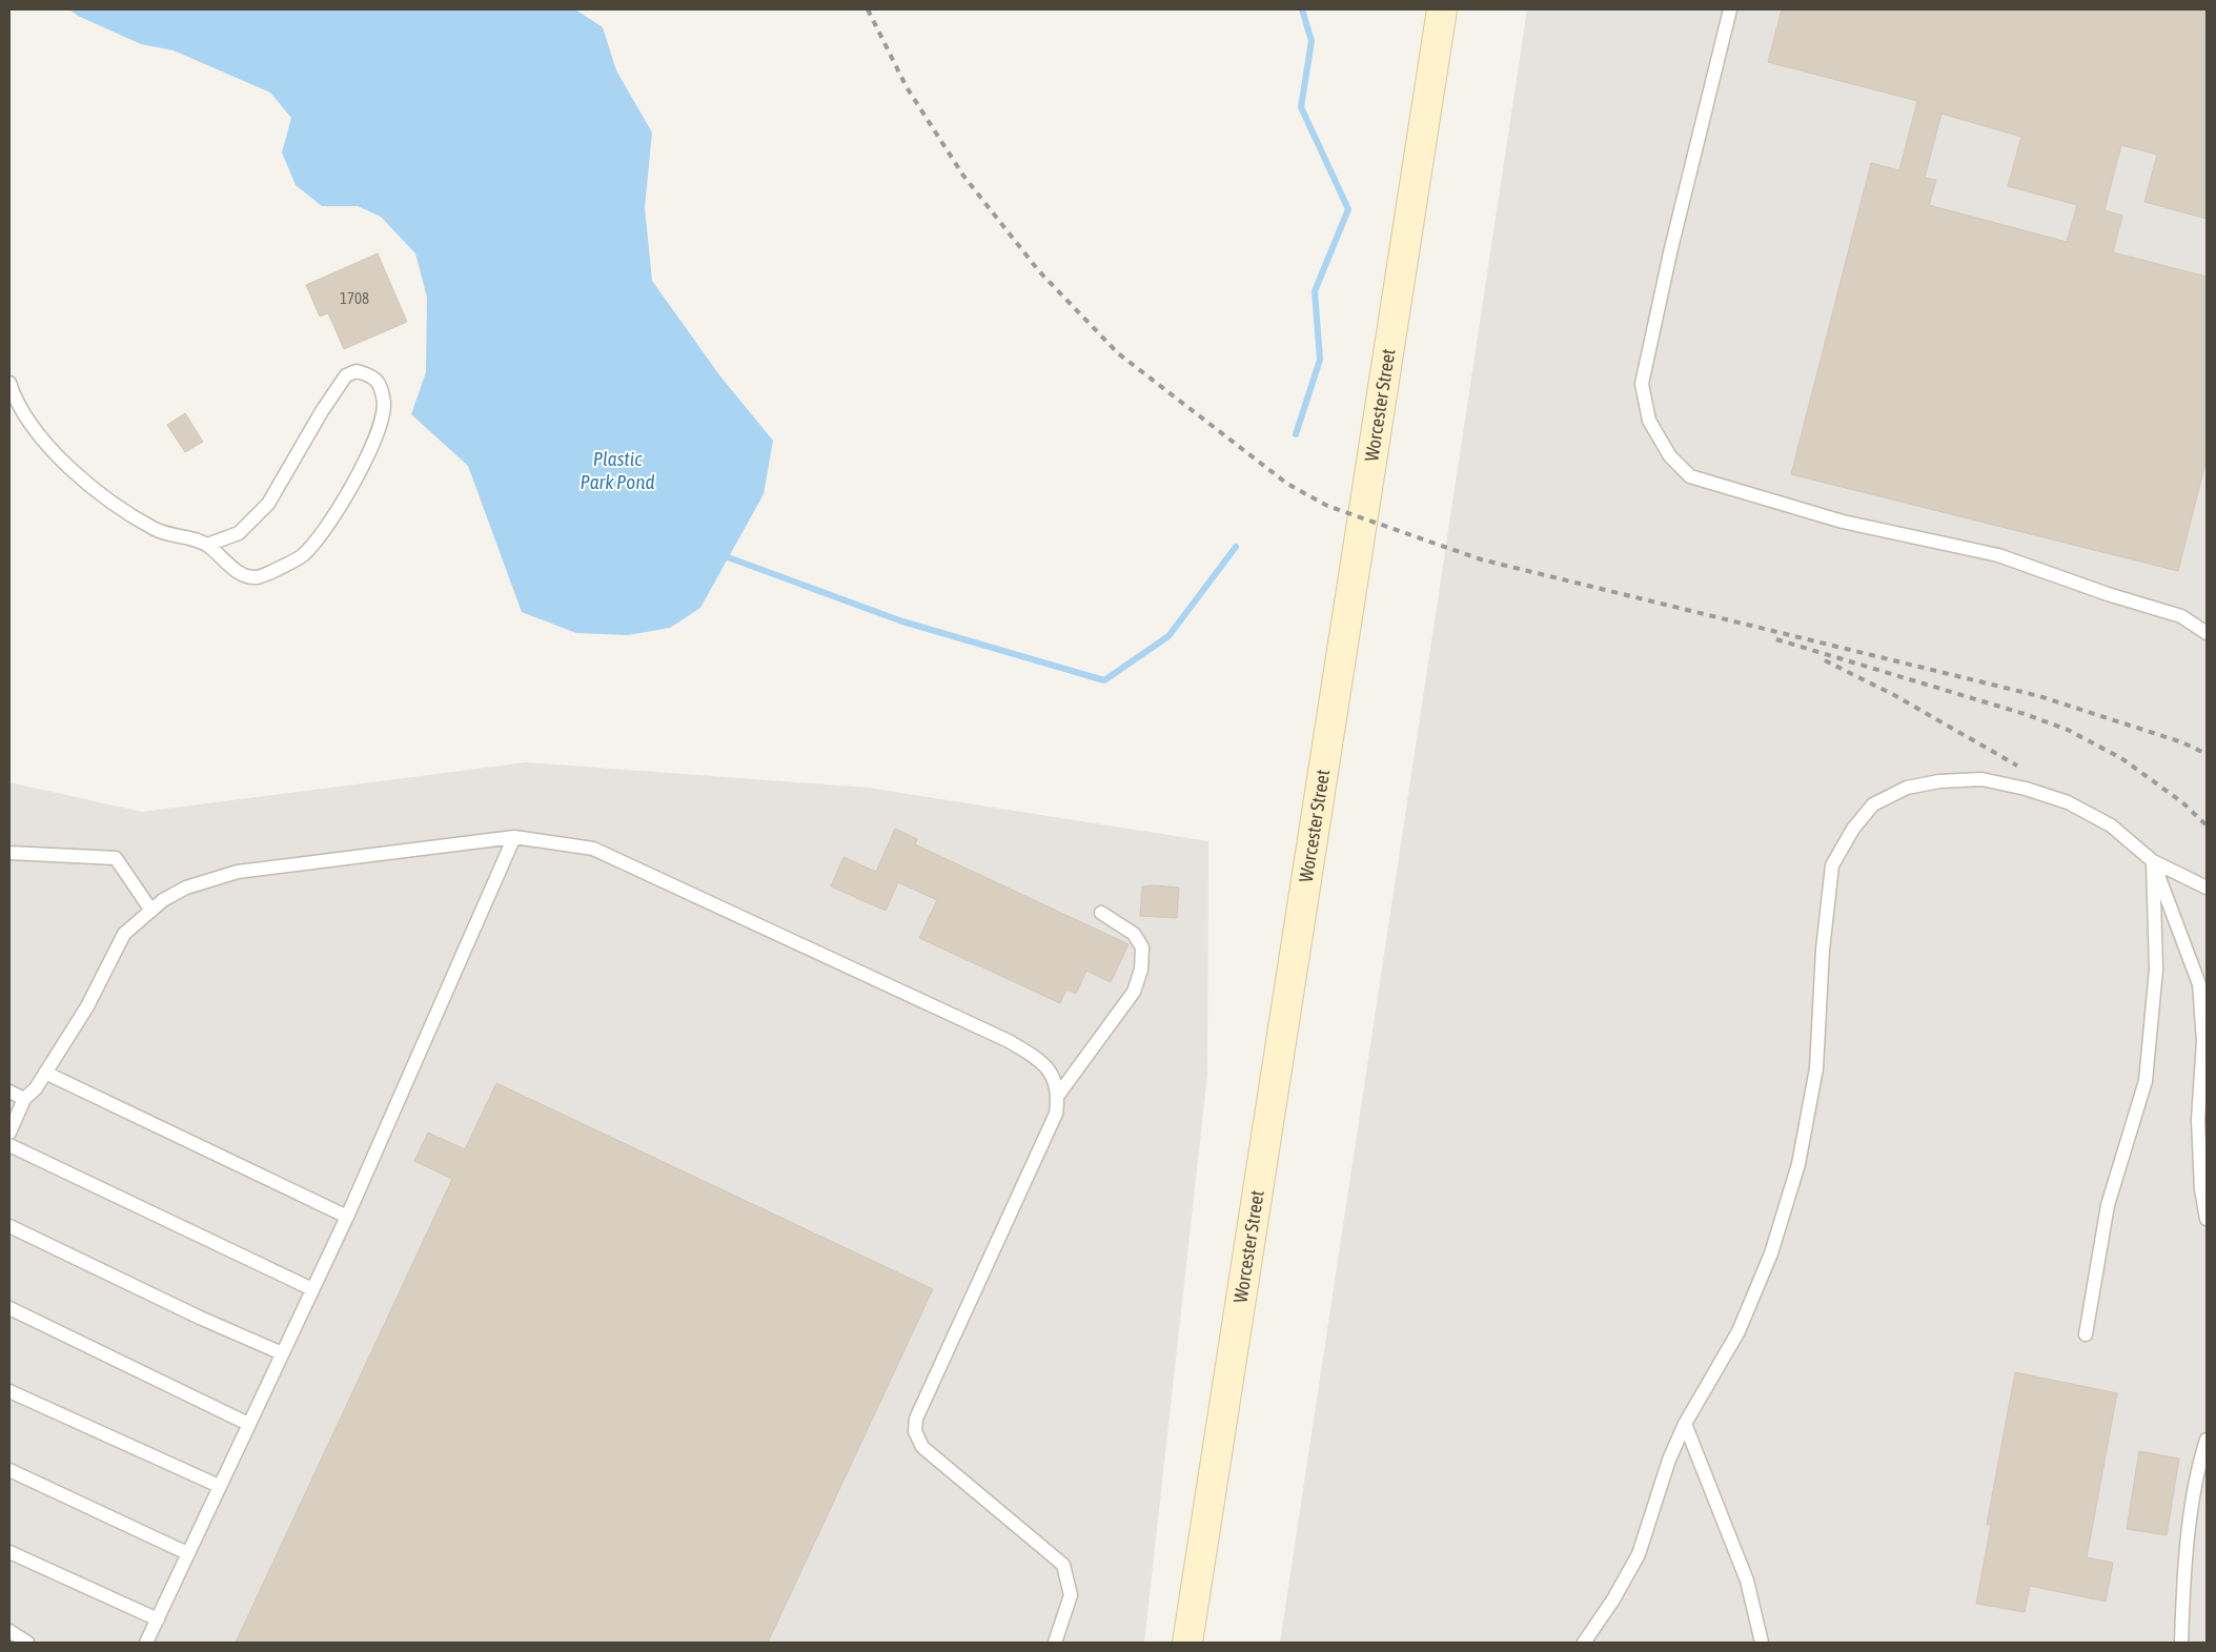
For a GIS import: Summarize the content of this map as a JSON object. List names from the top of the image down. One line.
{"streets":{"main road":["Worcester Street"]},"water":["Plastic Park Pond"],"house_numbers":["1708"]}
